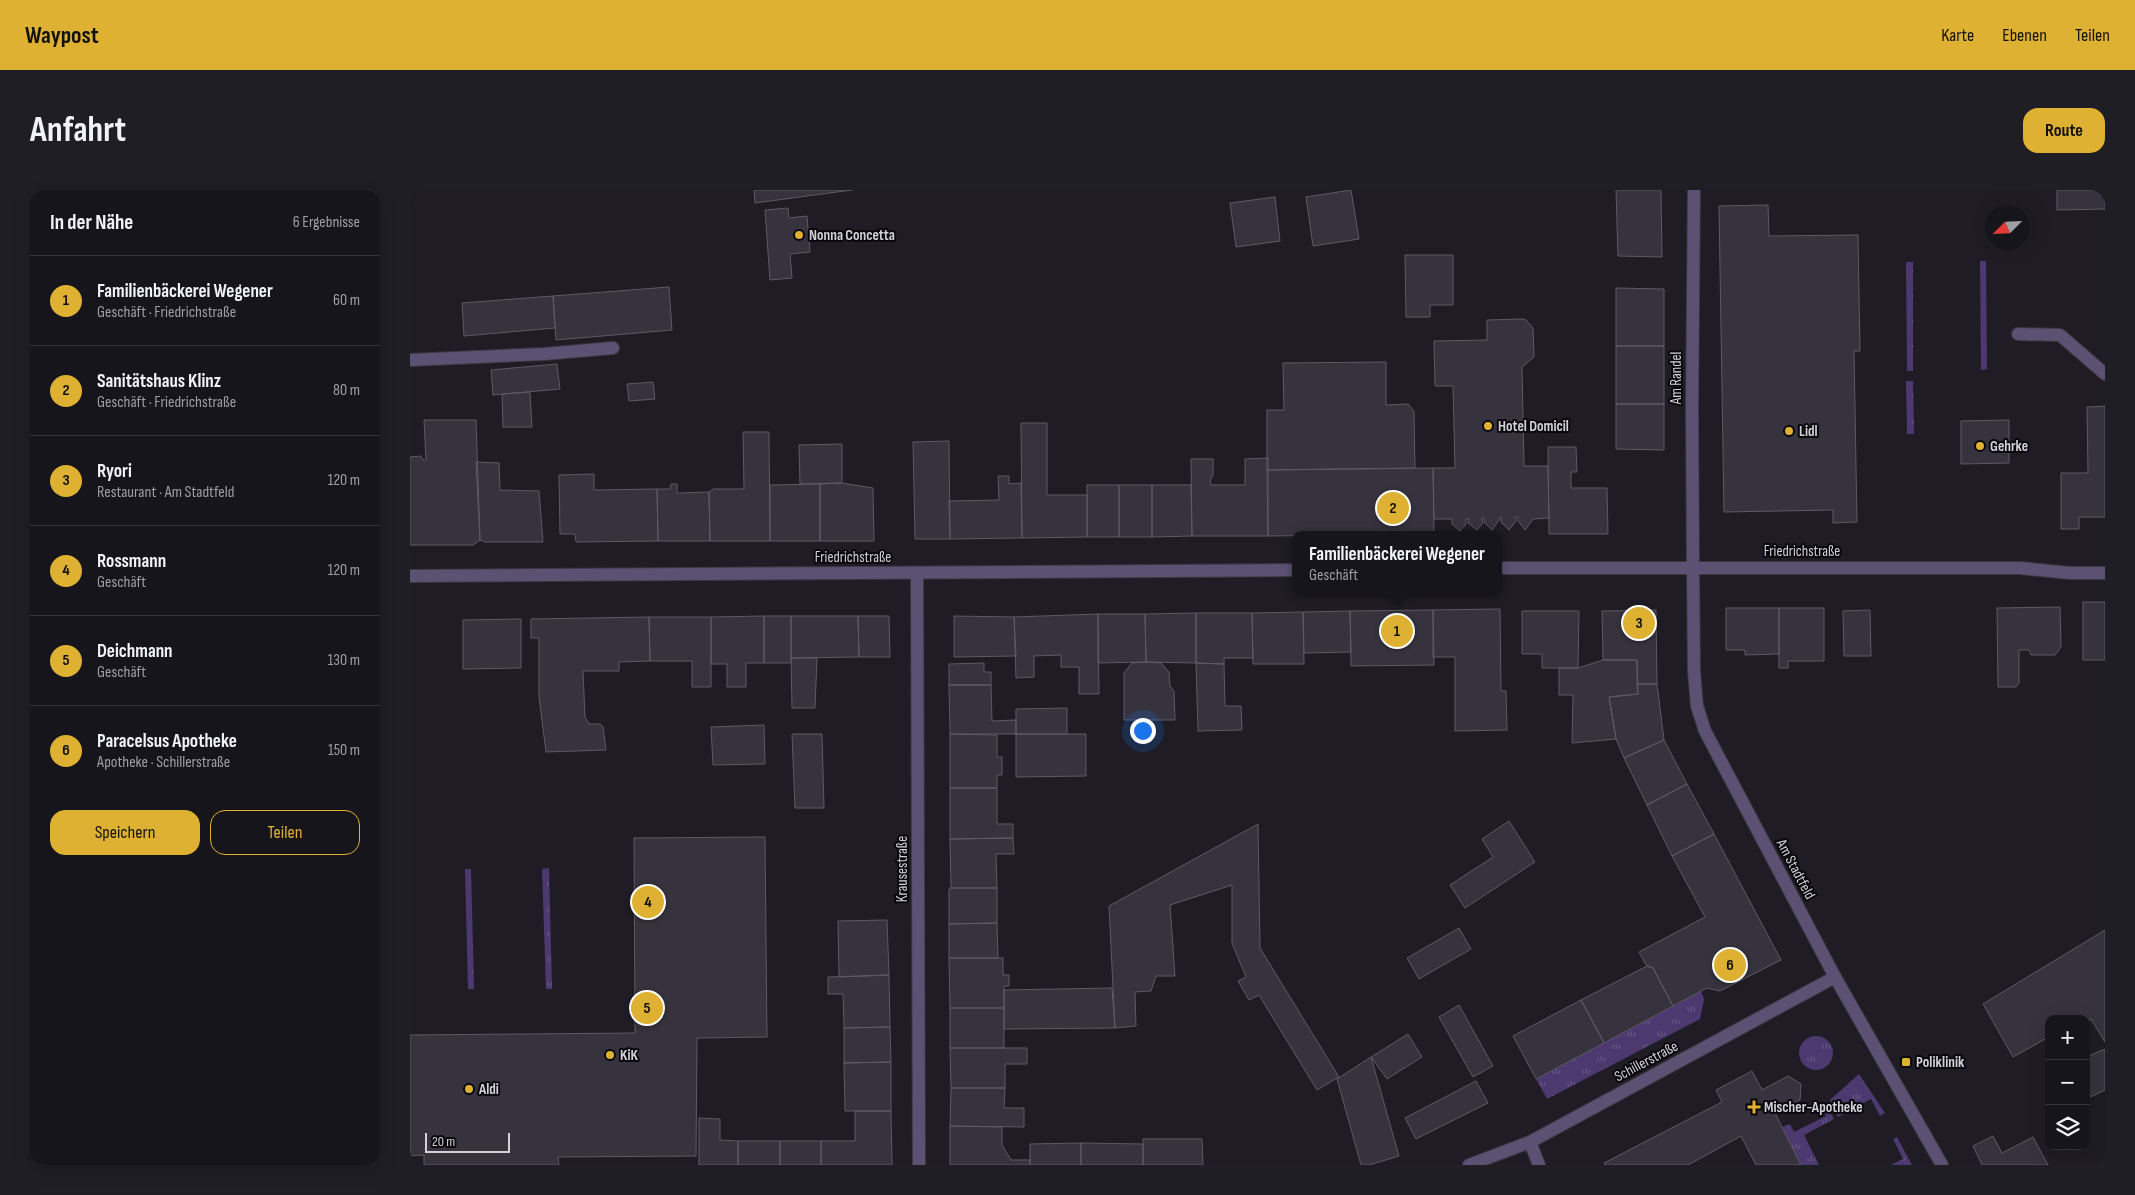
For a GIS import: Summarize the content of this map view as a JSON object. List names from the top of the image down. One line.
{"streets":{"street":["Am Randel","Friedrichstraße","Krausestraße","Am Stadtfeld","Schillerstraße"]},"crossings":[["Am Randel","Friedrichstraße"],["Am Randel","Am Stadtfeld"],["Friedrichstraße","Krausestraße"],["Friedrichstraße","Am Stadtfeld"],["Am Stadtfeld","Schillerstraße"]],"places":{"other":["Nonna Concetta","Hotel Domicil","Lidl","Gehrke","KiK","Aldi"],"transit":["Poliklinik"],"health":["Mischer-Apotheke"]},"scale_bar":"20 m","north":"bottom left","page":{"header":"Waypost","nav":["Karte","Ebenen","Teilen"],"buttons":["Route",["Speichern","Teilen"]],"title":"Anfahrt","heading":["In der Nähe","6 Ergebnisse"],"list":[{"mark":"1","name":"Familienbäckerei Wegener","note":"Geschäft · Friedrichstraße","value":"60 m"},{"mark":"2","name":"Sanitätshaus Klinz","note":"Geschäft · Friedrichstraße","value":"80 m"},{"mark":"3","name":"Ryori","note":"Restaurant · Am Stadtfeld","value":"120 m"},{"mark":"4","name":"Rossmann","note":"Geschäft","value":"120 m"},{"mark":"5","name":"Deichmann","note":"Geschäft","value":"130 m"},{"mark":"6","name":"Paracelsus Apotheke","note":"Apotheke · Schillerstraße","value":"150 m"}],"pins":["2","3","1","4","6","5"],"popup":["Familienbäckerei Wegener","Geschäft"],"map_buttons":["+","−"],"scale":"20 m"}}
